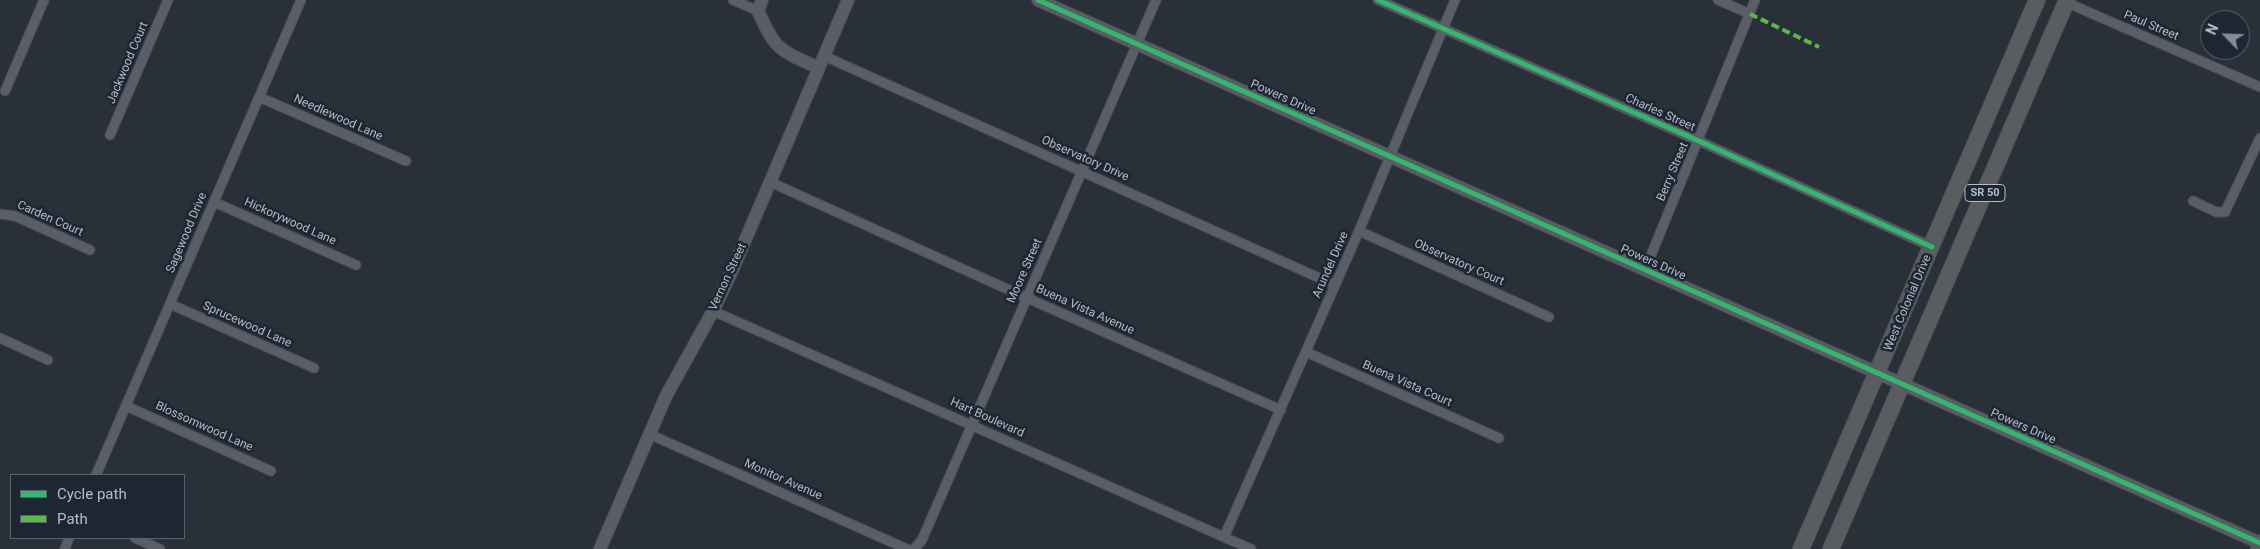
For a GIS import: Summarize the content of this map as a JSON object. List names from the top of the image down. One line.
{"streets":{"highway":["SR 50","West Colonial Drive"],"street":["Paul Street","Jackwood Court","Powers Drive","Charles Street","Needlewood Lane","Observatory Drive","Berry Street","Carden Court","Hickorywood Lane","Sagewood Drive","Observatory Court","Arundel Drive","Moore Street","Vernon Street","Buena Vista Avenue","Sprucewood Lane","Buena Vista Court","Hart Boulevard","Blossomwood Lane","Monitor Avenue"]},"crossings":[["Paul Street","SR 50"],["Powers Drive","Berry Street"],["Powers Drive","SR 50"],["Powers Drive","Arundel Drive"],["Powers Drive","Moore Street"],["Powers Drive","West Colonial Drive"],["Charles Street","Berry Street"],["Charles Street","Arundel Drive"],["Charles Street","West Colonial Drive"],["Needlewood Lane","Sagewood Drive"],["Observatory Drive","Arundel Drive"],["Observatory Drive","Moore Street"],["Observatory Drive","Vernon Street"],["Hickorywood Lane","Sagewood Drive"],["Sagewood Drive","Sprucewood Lane"],["Sagewood Drive","Blossomwood Lane"],["Observatory Court","Arundel Drive"],["Arundel Drive","Buena Vista Avenue"],["Arundel Drive","Buena Vista Court"],["Arundel Drive","Hart Boulevard"],["Moore Street","Buena Vista Avenue"],["Moore Street","Hart Boulevard"],["Vernon Street","Buena Vista Avenue"],["Vernon Street","Hart Boulevard"],["Vernon Street","Monitor Avenue"]],"legend":["Cycle path","Path"],"north":"top left"}
